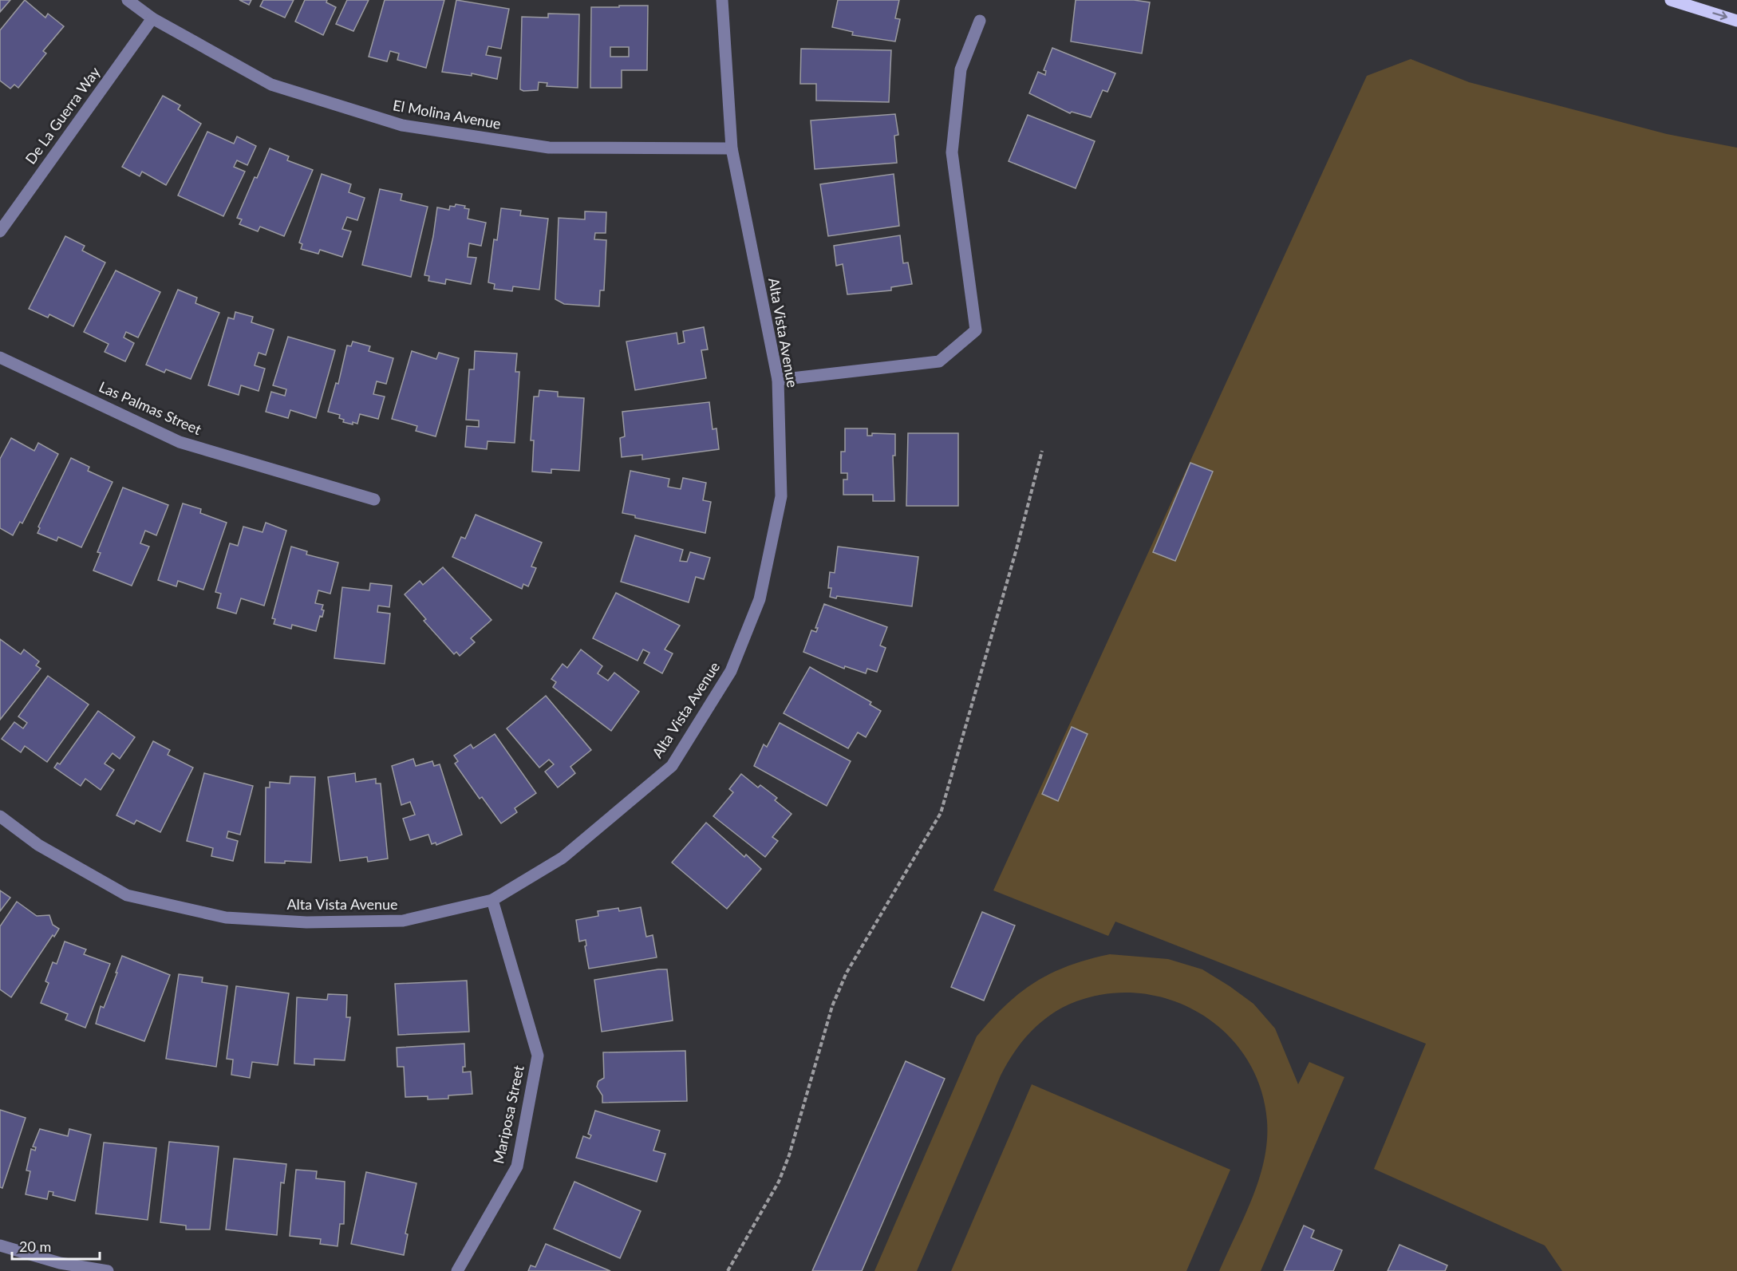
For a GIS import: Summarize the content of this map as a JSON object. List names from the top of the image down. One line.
{"streets":{"street":["El Molina Avenue","De La Guerra Way","Alta Vista Avenue","Las Palmas Street","Mariposa Street"]},"crossings":[["El Molina Avenue","De La Guerra Way"],["El Molina Avenue","Alta Vista Avenue"],["Alta Vista Avenue","Mariposa Street"]],"scale_bar":"20 m"}
